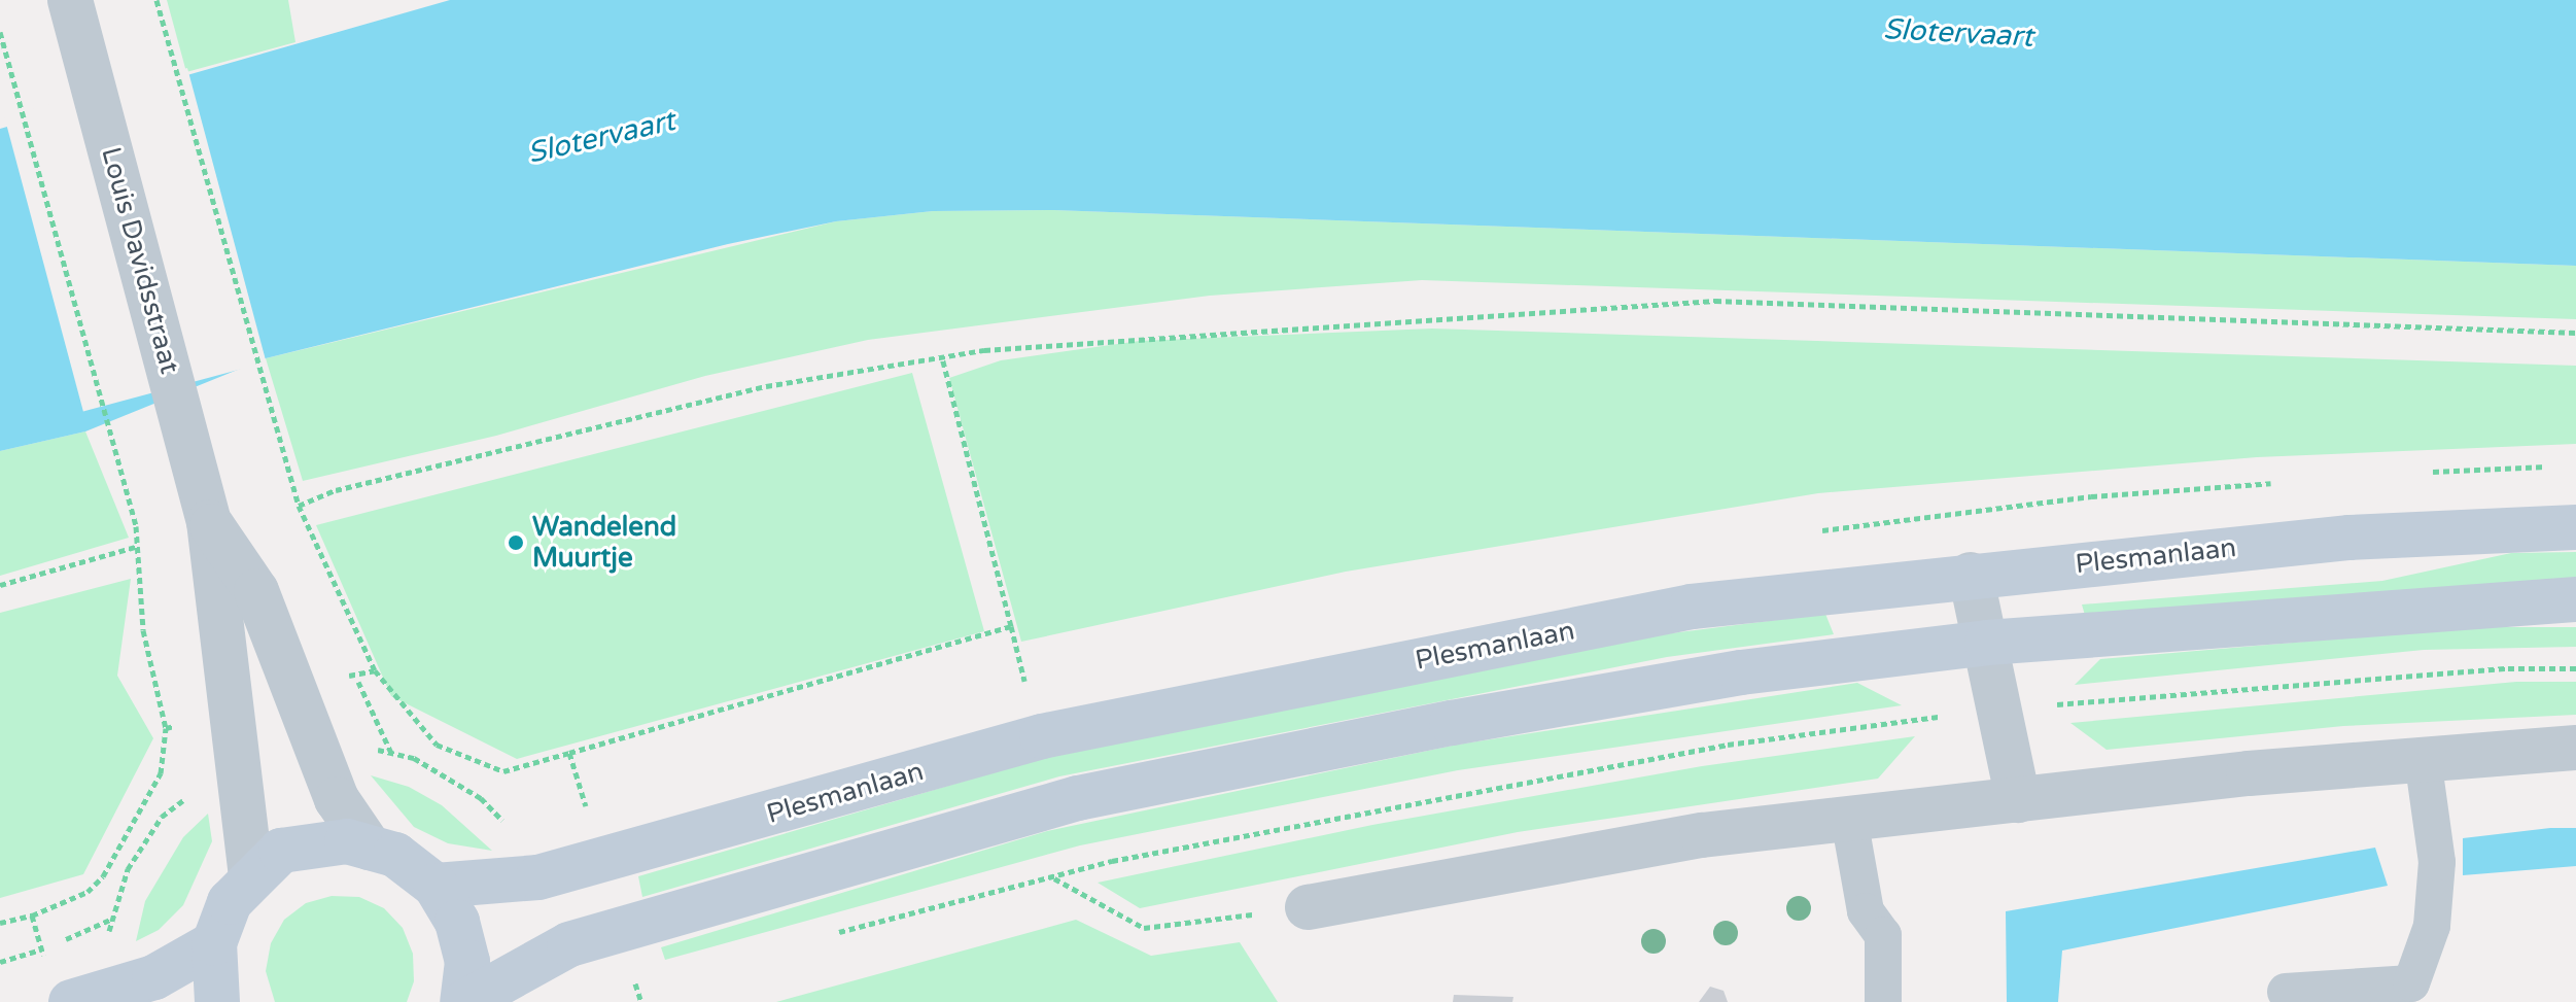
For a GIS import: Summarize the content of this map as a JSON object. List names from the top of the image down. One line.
{"streets":{"main road":["Plesmanlaan"],"street":["Louis Davidsstraat"]},"water":["Slotervaart"],"places":["Wandelend Muurtje"]}
